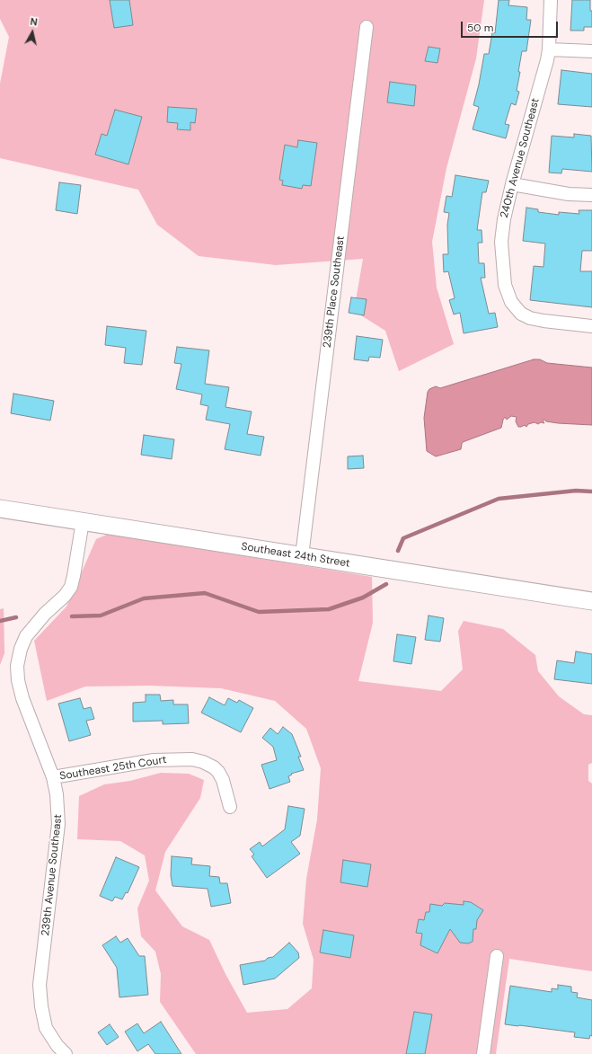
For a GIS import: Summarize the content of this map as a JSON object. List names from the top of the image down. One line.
{"streets":{"street":["240th Avenue Southeast","239th Place Southeast","Southeast 24th Street","Southeast 25th Court","239th Avenue Southeast"]},"crossings":[["239th Place Southeast","Southeast 24th Street"],["Southeast 24th Street","239th Avenue Southeast"],["Southeast 25th Court","239th Avenue Southeast"]],"scale_bar":"50 m","north":"top"}
